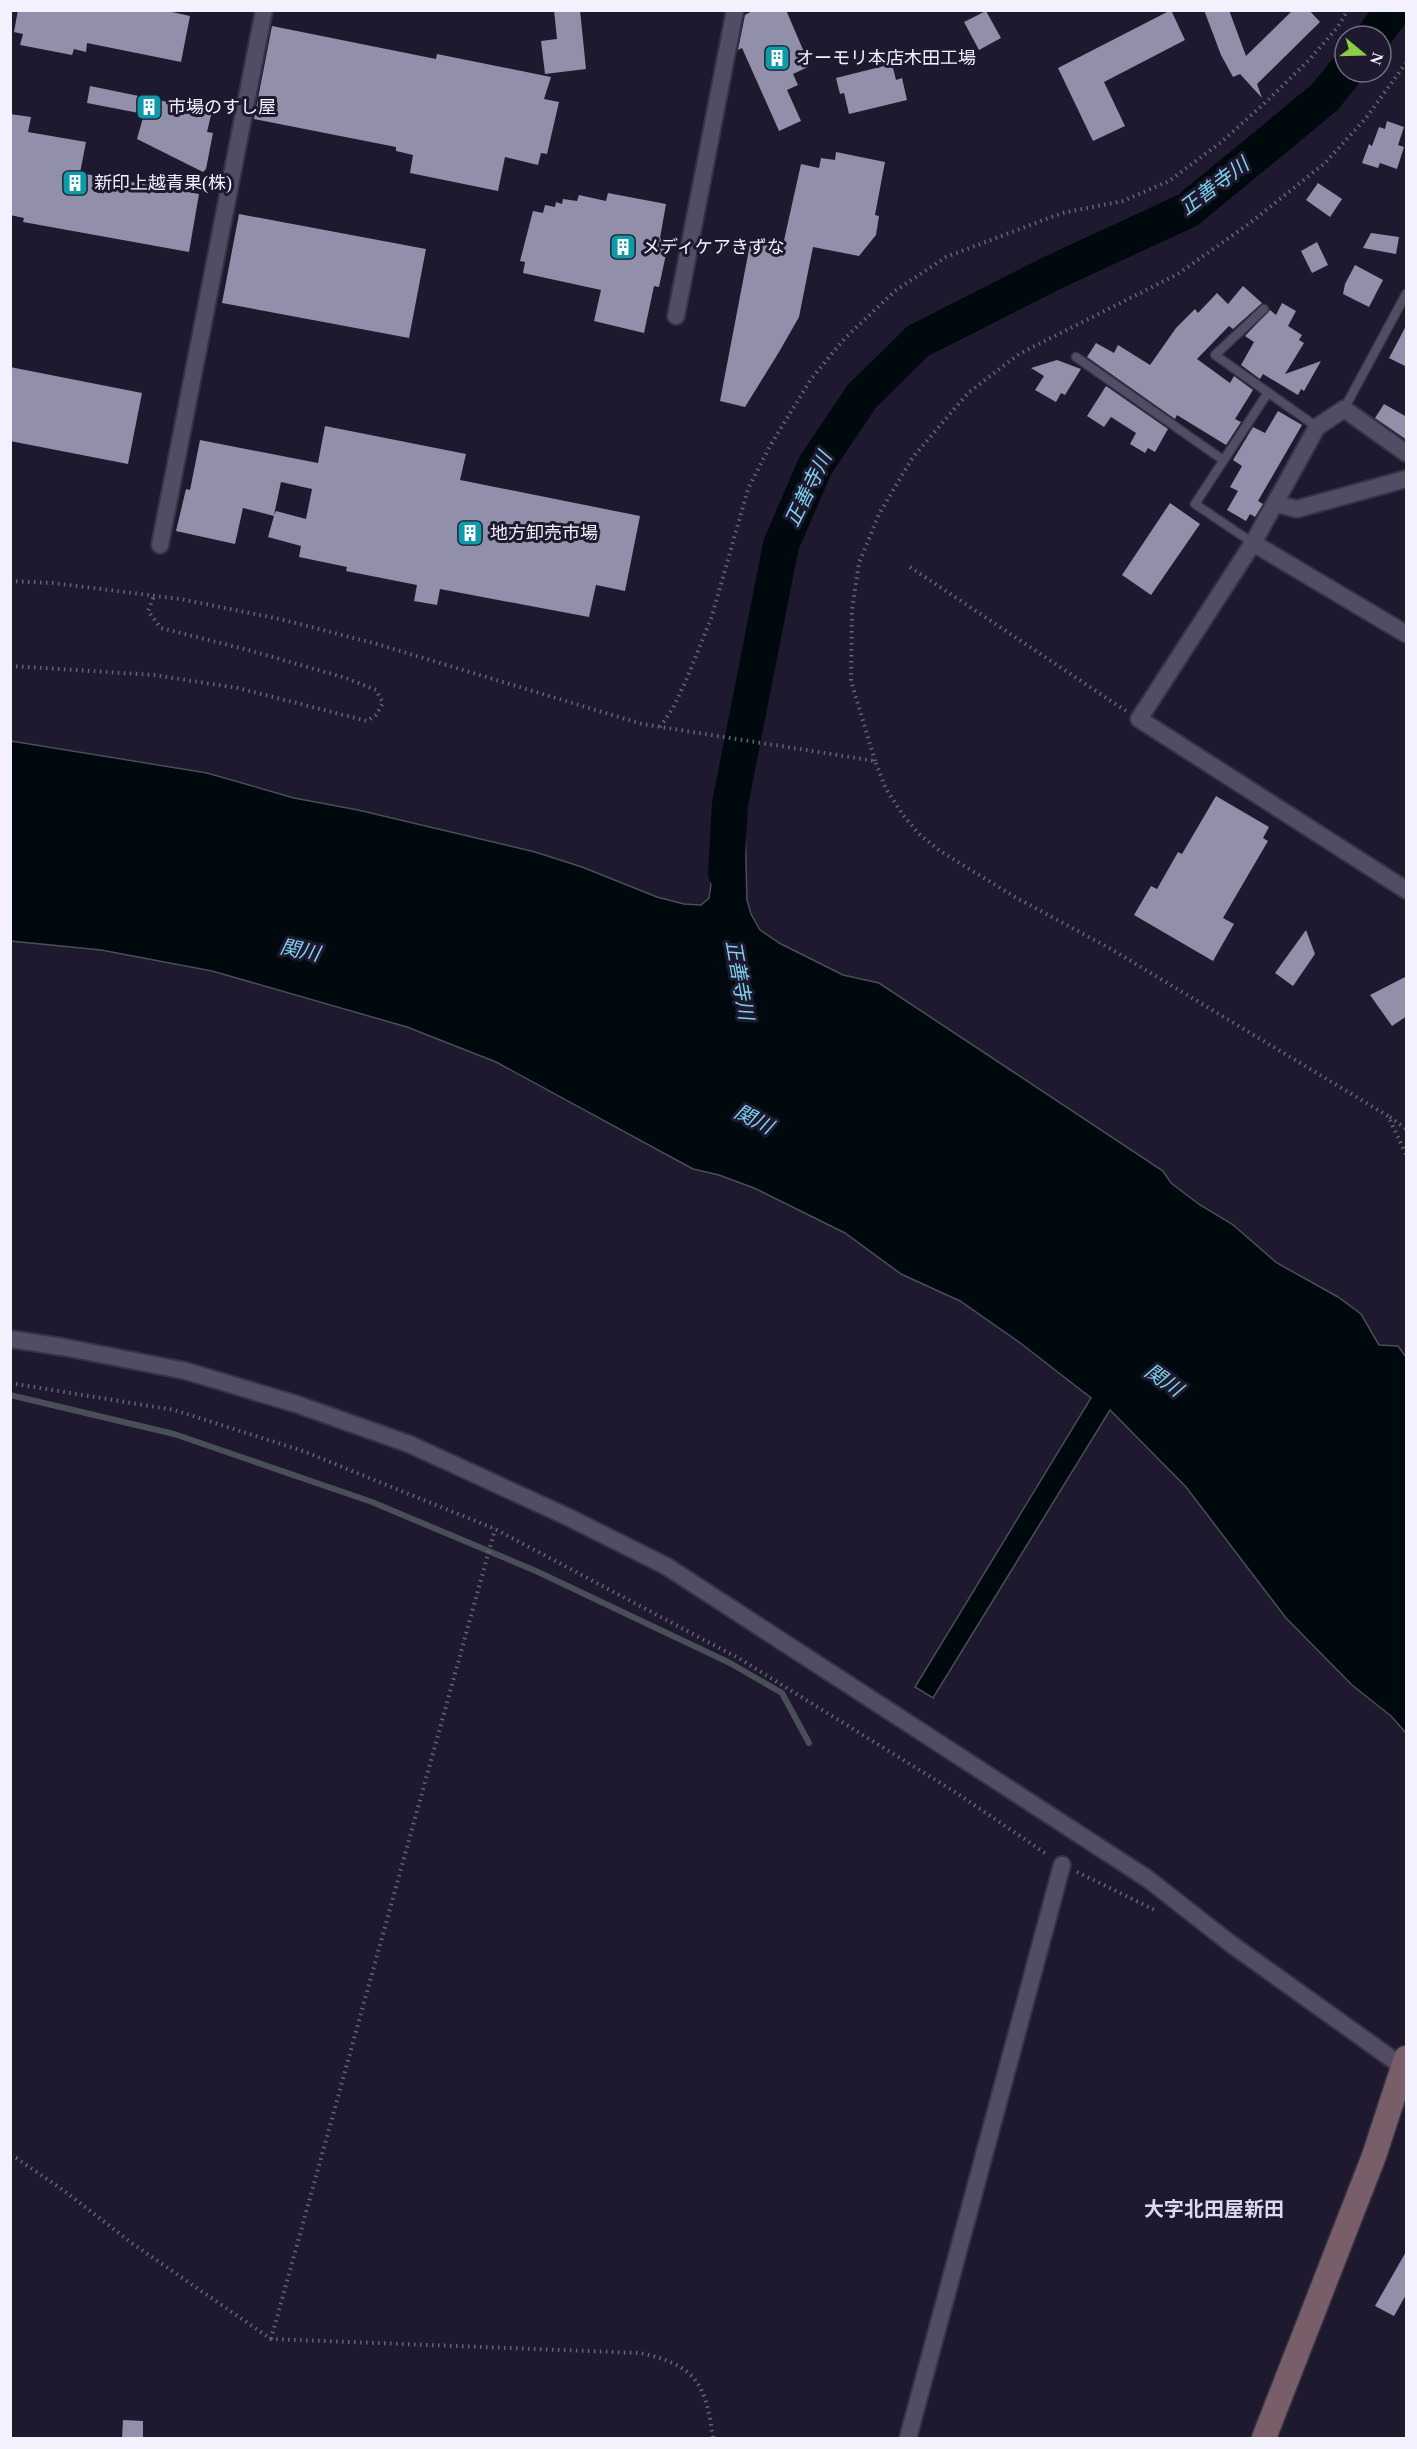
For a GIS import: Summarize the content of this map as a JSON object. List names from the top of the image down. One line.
{"districts":["大字北田屋新田"],"water":["正善寺川","関川"],"places":{"building":["オーモリ本店木田工場","市場のすし屋","新印上越青果(株)","メディケアきずな","地方卸売市場"]},"north":"right"}
